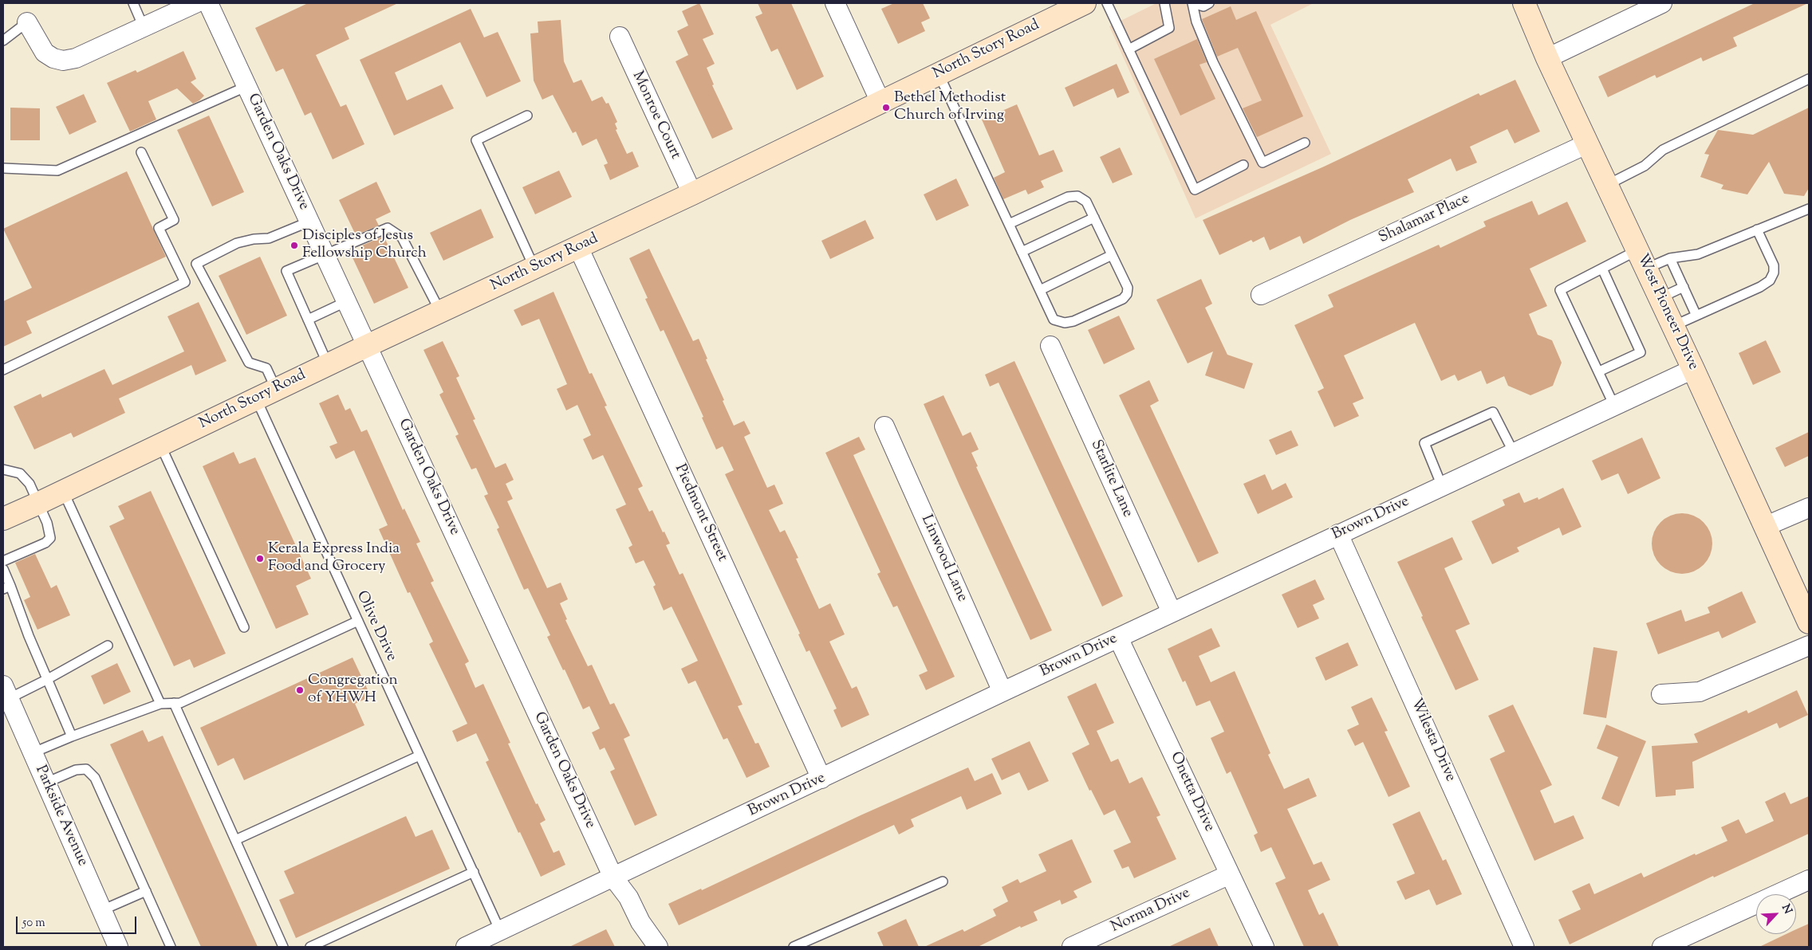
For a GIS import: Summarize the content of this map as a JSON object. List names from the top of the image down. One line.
{"streets":{"main road":["North Story Road","West Pioneer Drive"],"street":["Monroe Court","Garden Oaks Drive","Shalamar Place","Starlite Lane","Piedmont Street","Brown Drive","Linwood Lane","Wilesta Drive","Onetta Drive","Parkside Avenue","Norma Drive"],"lane":["Olive Drive"]},"crossings":[["North Story Road","Monroe Court"],["North Story Road","Garden Oaks Drive"],["North Story Road","Piedmont Street"],["North Story Road","Olive Drive"],["Garden Oaks Drive","Brown Drive"],["Shalamar Place","West Pioneer Drive"],["West Pioneer Drive","Brown Drive"],["Starlite Lane","Brown Drive"],["Piedmont Street","Brown Drive"],["Brown Drive","Linwood Lane"],["Brown Drive","Olive Drive"],["Brown Drive","Wilesta Drive"],["Brown Drive","Onetta Drive"],["Onetta Drive","Norma Drive"]],"places":["Bethel Methodist Church of Irving","Disciples of Jesus Fellowship Church","Kerala Express India Food and Grocery","Congregation of YHWH"],"scale_bar":"50 m","north":"top right"}
